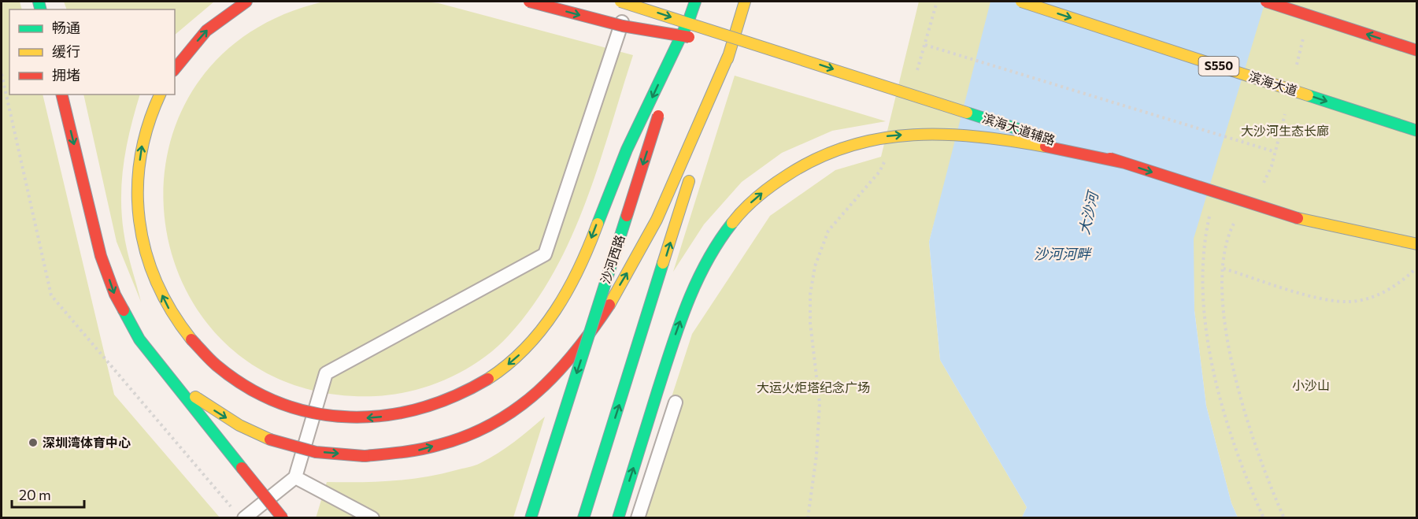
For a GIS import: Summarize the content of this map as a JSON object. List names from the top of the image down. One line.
{"streets":{"main road":["S550","滨海大道","滨海大道辅路","沙河西路"]},"one_way":["滨海大道辅路"],"water":["大沙河","沙河河畔"],"parks":["大沙河生态长廊","小沙山","大运火炬塔纪念广场"],"places":["深圳湾体育中心"],"legend":["畅通","缓行","拥堵"],"scale_bar":"20 m"}
